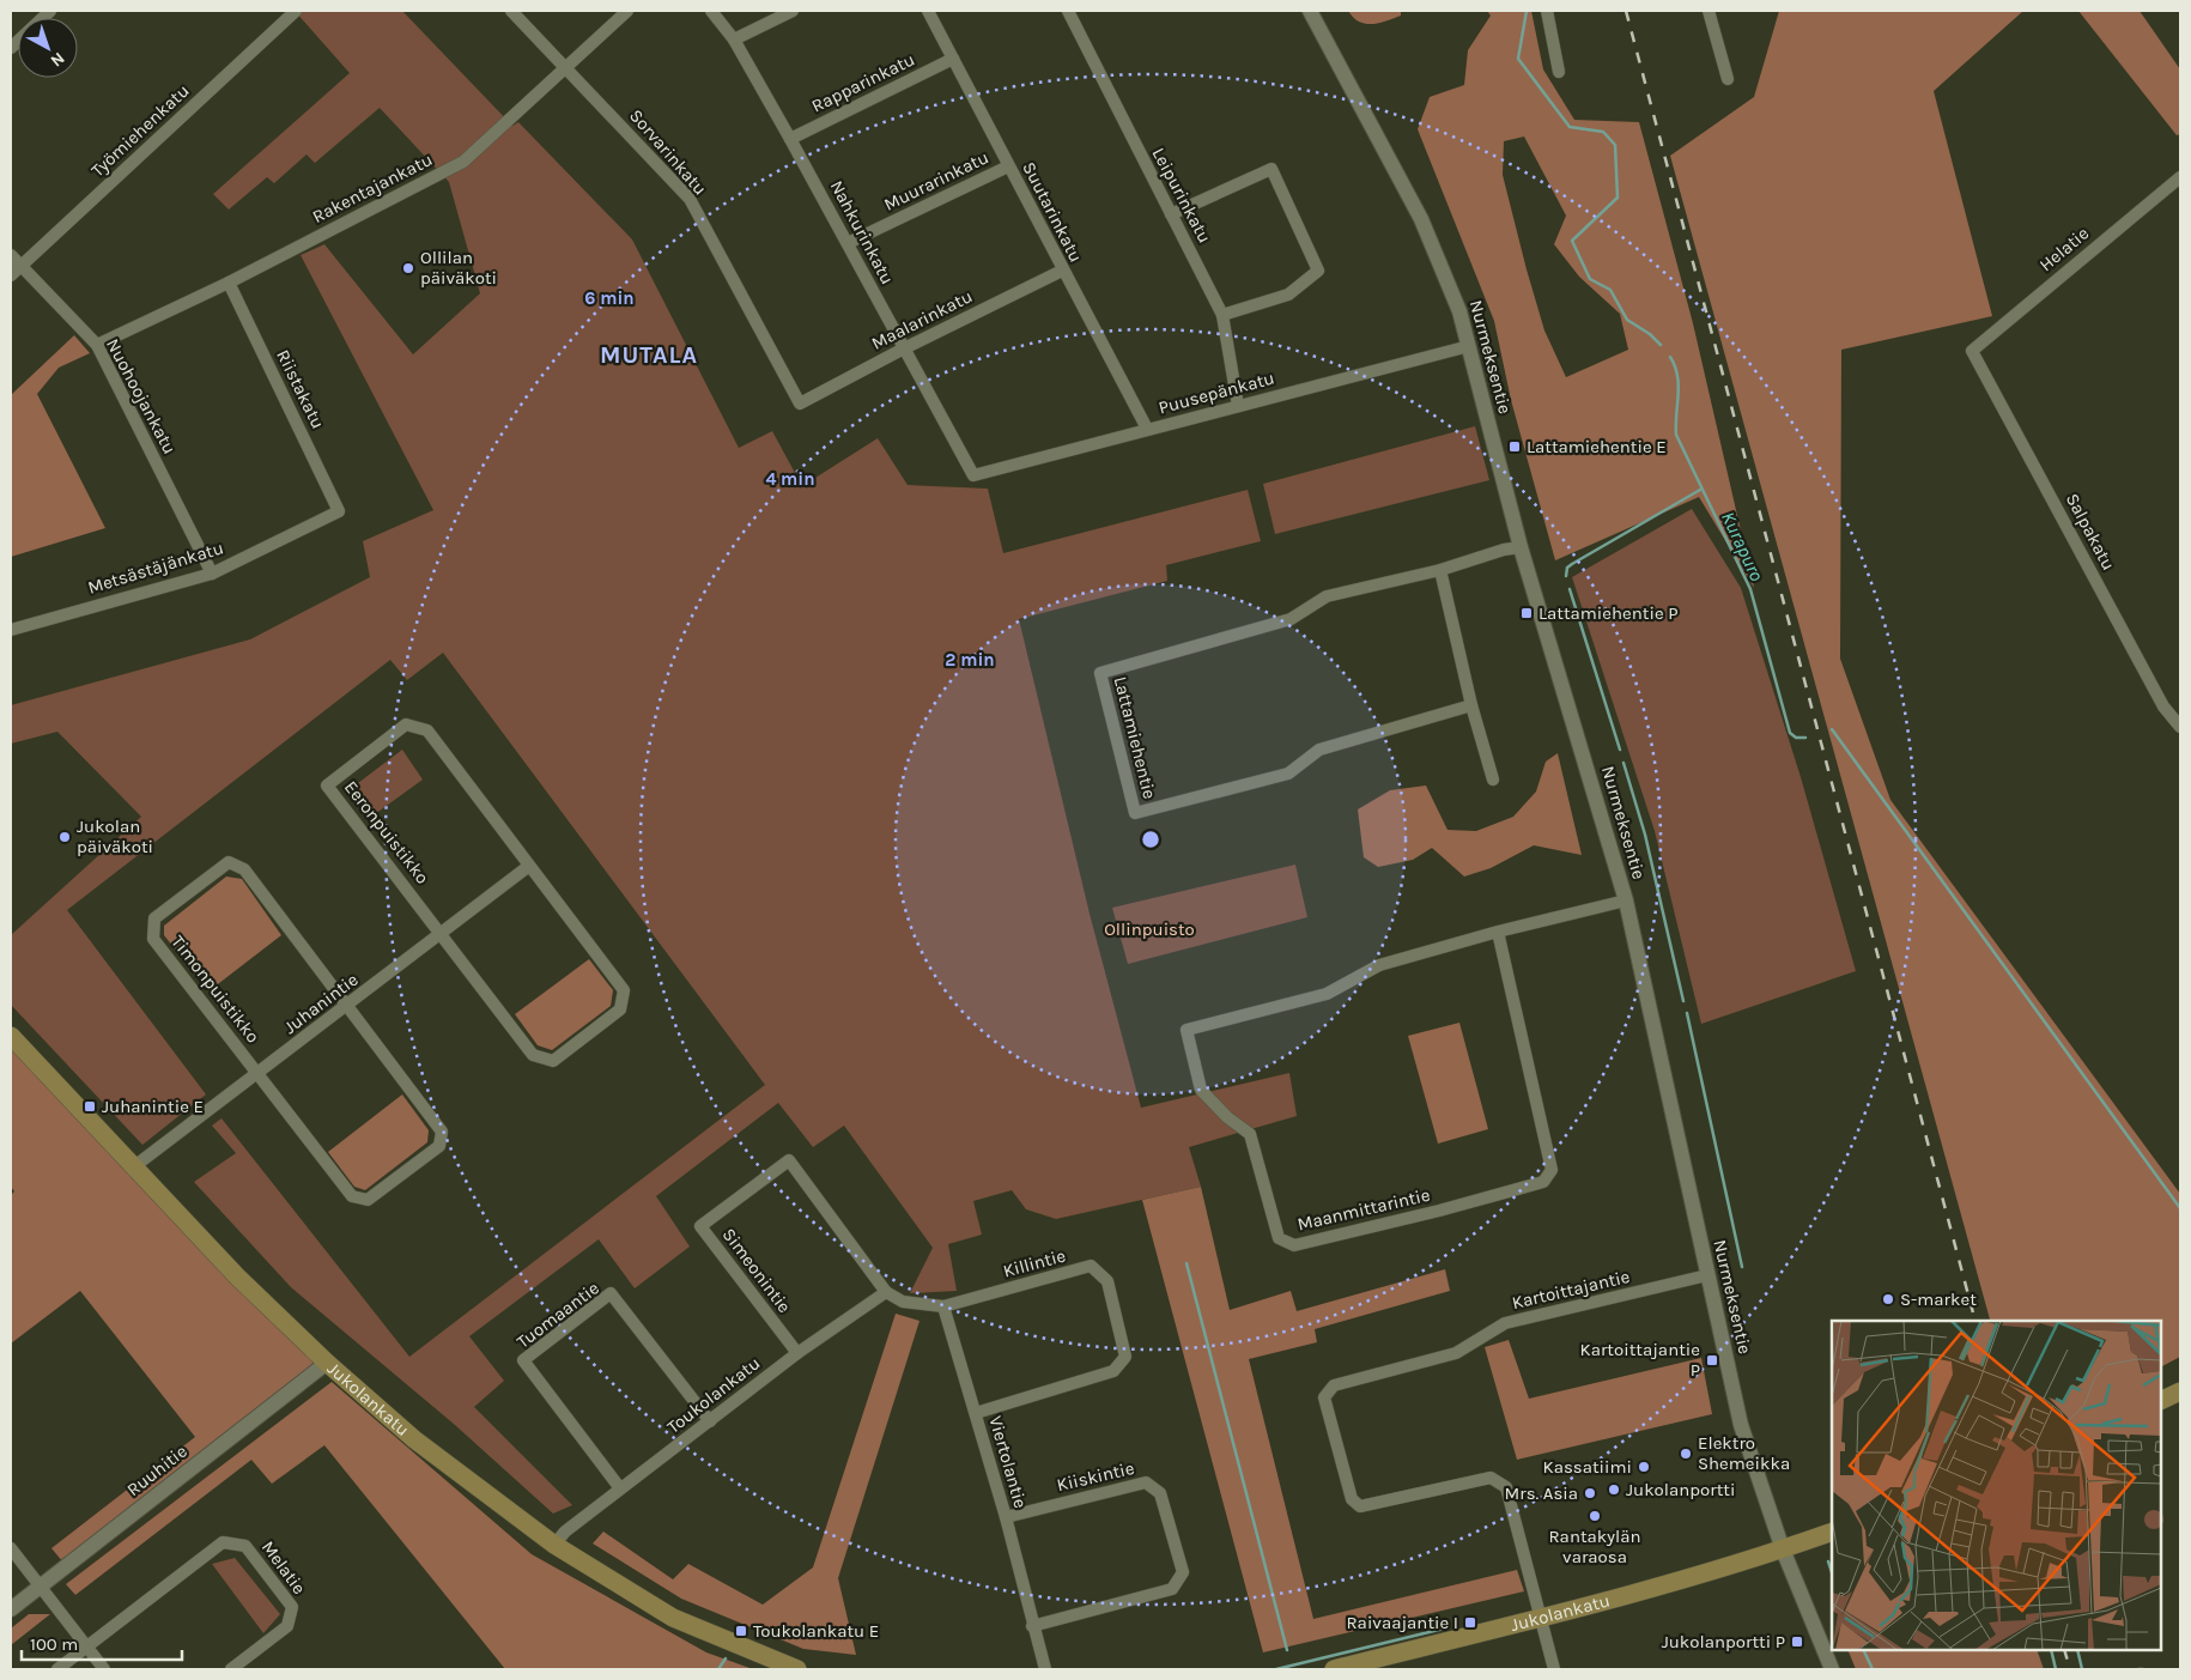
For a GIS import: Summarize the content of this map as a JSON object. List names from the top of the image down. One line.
{"streets":{"main road":["Jukolankatu"],"street":["Rapparinkatu","Työmiehenkatu","Sorvarinkatu","Muurarinkatu","Rakentajankatu","Leipurinkatu","Suutarinkatu","Nahkurinkatu","Helatie","Maalarinkatu","Nurmeksentie","Riistakatu","Puusepänkatu","Nuohoojankatu","Salpakatu","Metsästäjänkatu","Lattamiehentie","Eeronpuistikko","Timonpuistikko","Juhanintie","Maanmittarintie","Killintie","Simeonintie","Kartoittajantie","Tuomaantie","Toukolankatu","Viertolantie","Ruuhitie","Kiiskintie","Melatie"]},"crossings":[["Rapparinkatu","Suutarinkatu"],["Rapparinkatu","Nahkurinkatu"],["Työmiehenkatu","Nuohoojankatu"],["Sorvarinkatu","Rakentajankatu"],["Sorvarinkatu","Maalarinkatu"],["Muurarinkatu","Suutarinkatu"],["Muurarinkatu","Nahkurinkatu"],["Rakentajankatu","Riistakatu"],["Rakentajankatu","Nuohoojankatu"],["Leipurinkatu","Puusepänkatu"],["Suutarinkatu","Maalarinkatu"],["Suutarinkatu","Puusepänkatu"],["Nahkurinkatu","Maalarinkatu"],["Nahkurinkatu","Puusepänkatu"],["Helatie","Salpakatu"],["Nurmeksentie","Puusepänkatu"],["Nurmeksentie","Lattamiehentie"],["Nurmeksentie","Maanmittarintie"],["Nurmeksentie","Kartoittajantie"],["Nurmeksentie","Jukolankatu"],["Riistakatu","Metsästäjänkatu"],["Nuohoojankatu","Metsästäjänkatu"],["Eeronpuistikko","Juhanintie"],["Timonpuistikko","Juhanintie"],["Juhanintie","Jukolankatu"],["Killintie","Viertolantie"],["Simeonintie","Toukolankatu"],["Kartoittajantie","Jukolankatu"],["Tuomaantie","Toukolankatu"],["Toukolankatu","Jukolankatu"],["Jukolankatu","Ruuhitie"],["Viertolantie","Kiiskintie"]],"districts":["MUTALA"],"water":["Kurapuro"],"parks":["Ollinpuisto"],"places":{"other":["Ollilan päiväkoti","Jukolan päiväkoti","S-market","Elektro Shemeikka","Kassatiimi","Jukolanportti","Mrs. Asia","Rantakylän varaosa"],"transit":["Lattamiehentie E","Lattamiehentie P","Juhanintie E","Kartoittajantie P","Raivaajantie I","Toukolankatu E","Jukolanportti P"]},"scale_bar":"100 m","north":"bottom right","rings":["6 min","4 min","2 min"]}
